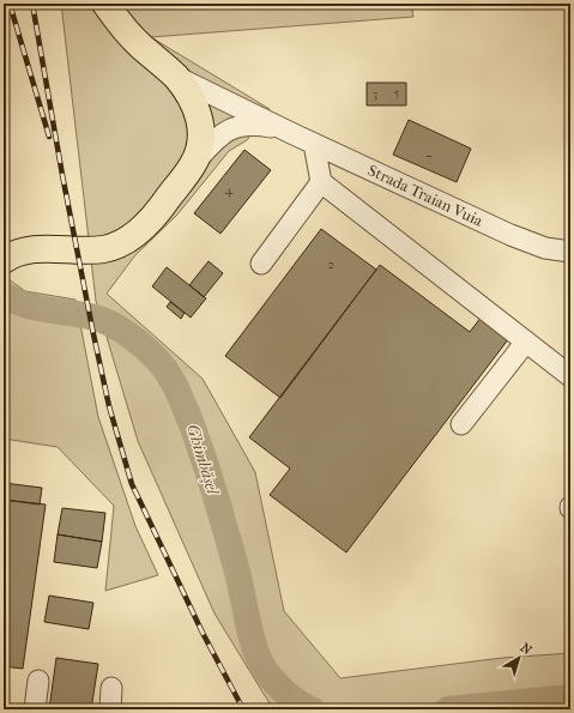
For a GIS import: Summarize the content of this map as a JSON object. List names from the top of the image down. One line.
{"streets":{"street":["Strada Traian Vuia"]},"water":["Ghimbășel"],"house_numbers":["5","3","7","4","2"],"north":"top right"}
